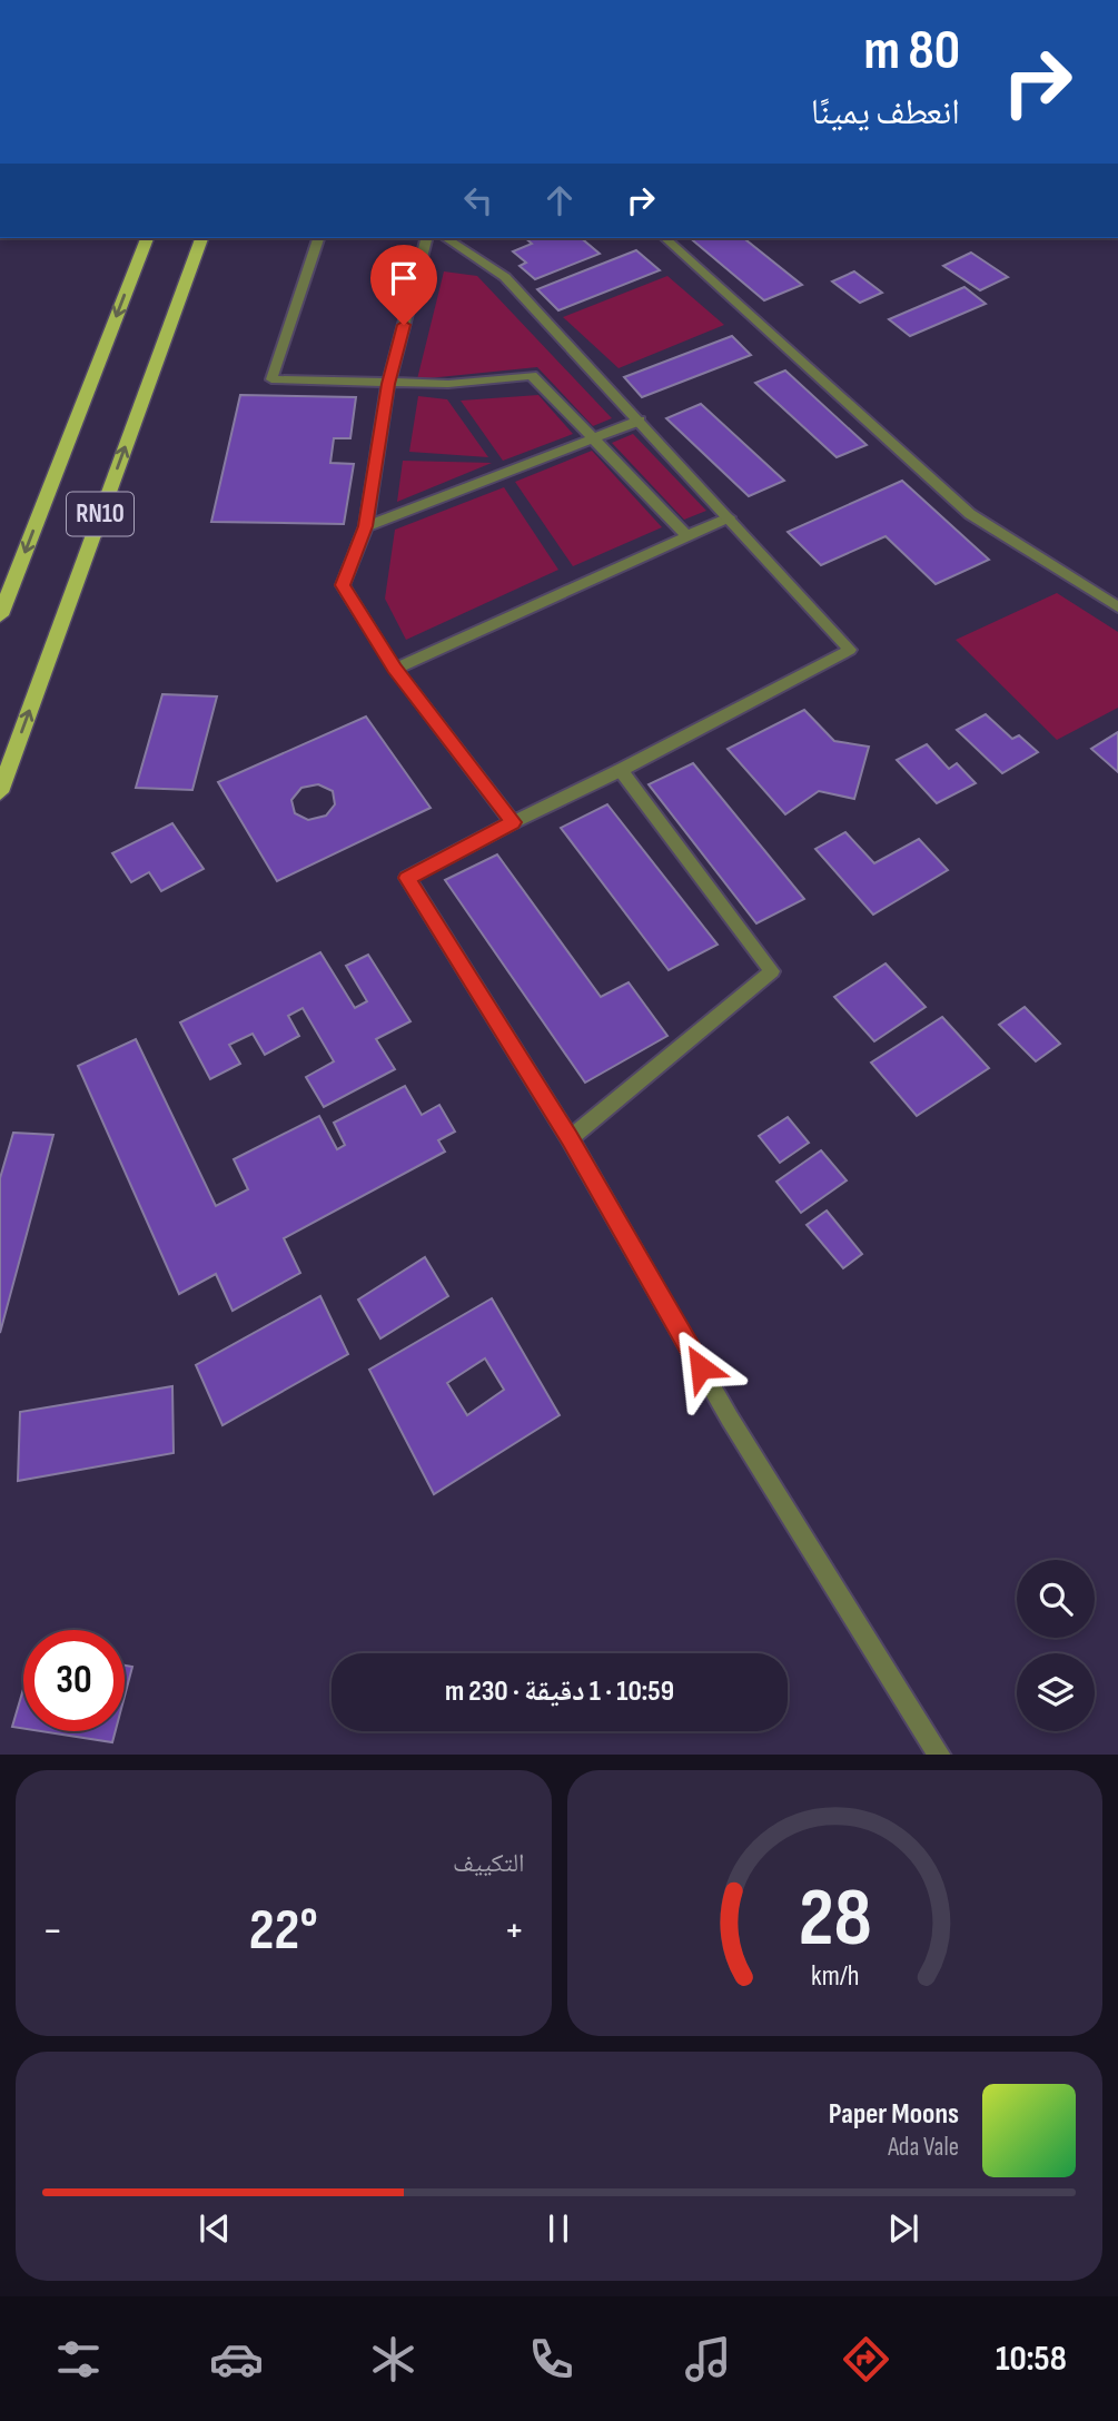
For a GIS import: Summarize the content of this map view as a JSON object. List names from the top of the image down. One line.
{"streets":{"main road":["RN10"]},"page":{"turn":["80 m","انعطف يمينًا"],"limit":"30","trip":"10:59 · 1 دقيقة · 230 m","tile":"التكييف","heat":["−","22°","+"],"song":["Paper Moons","Ada Vale"],"tabs":"10:58","gauge":["28","km/h"]}}
